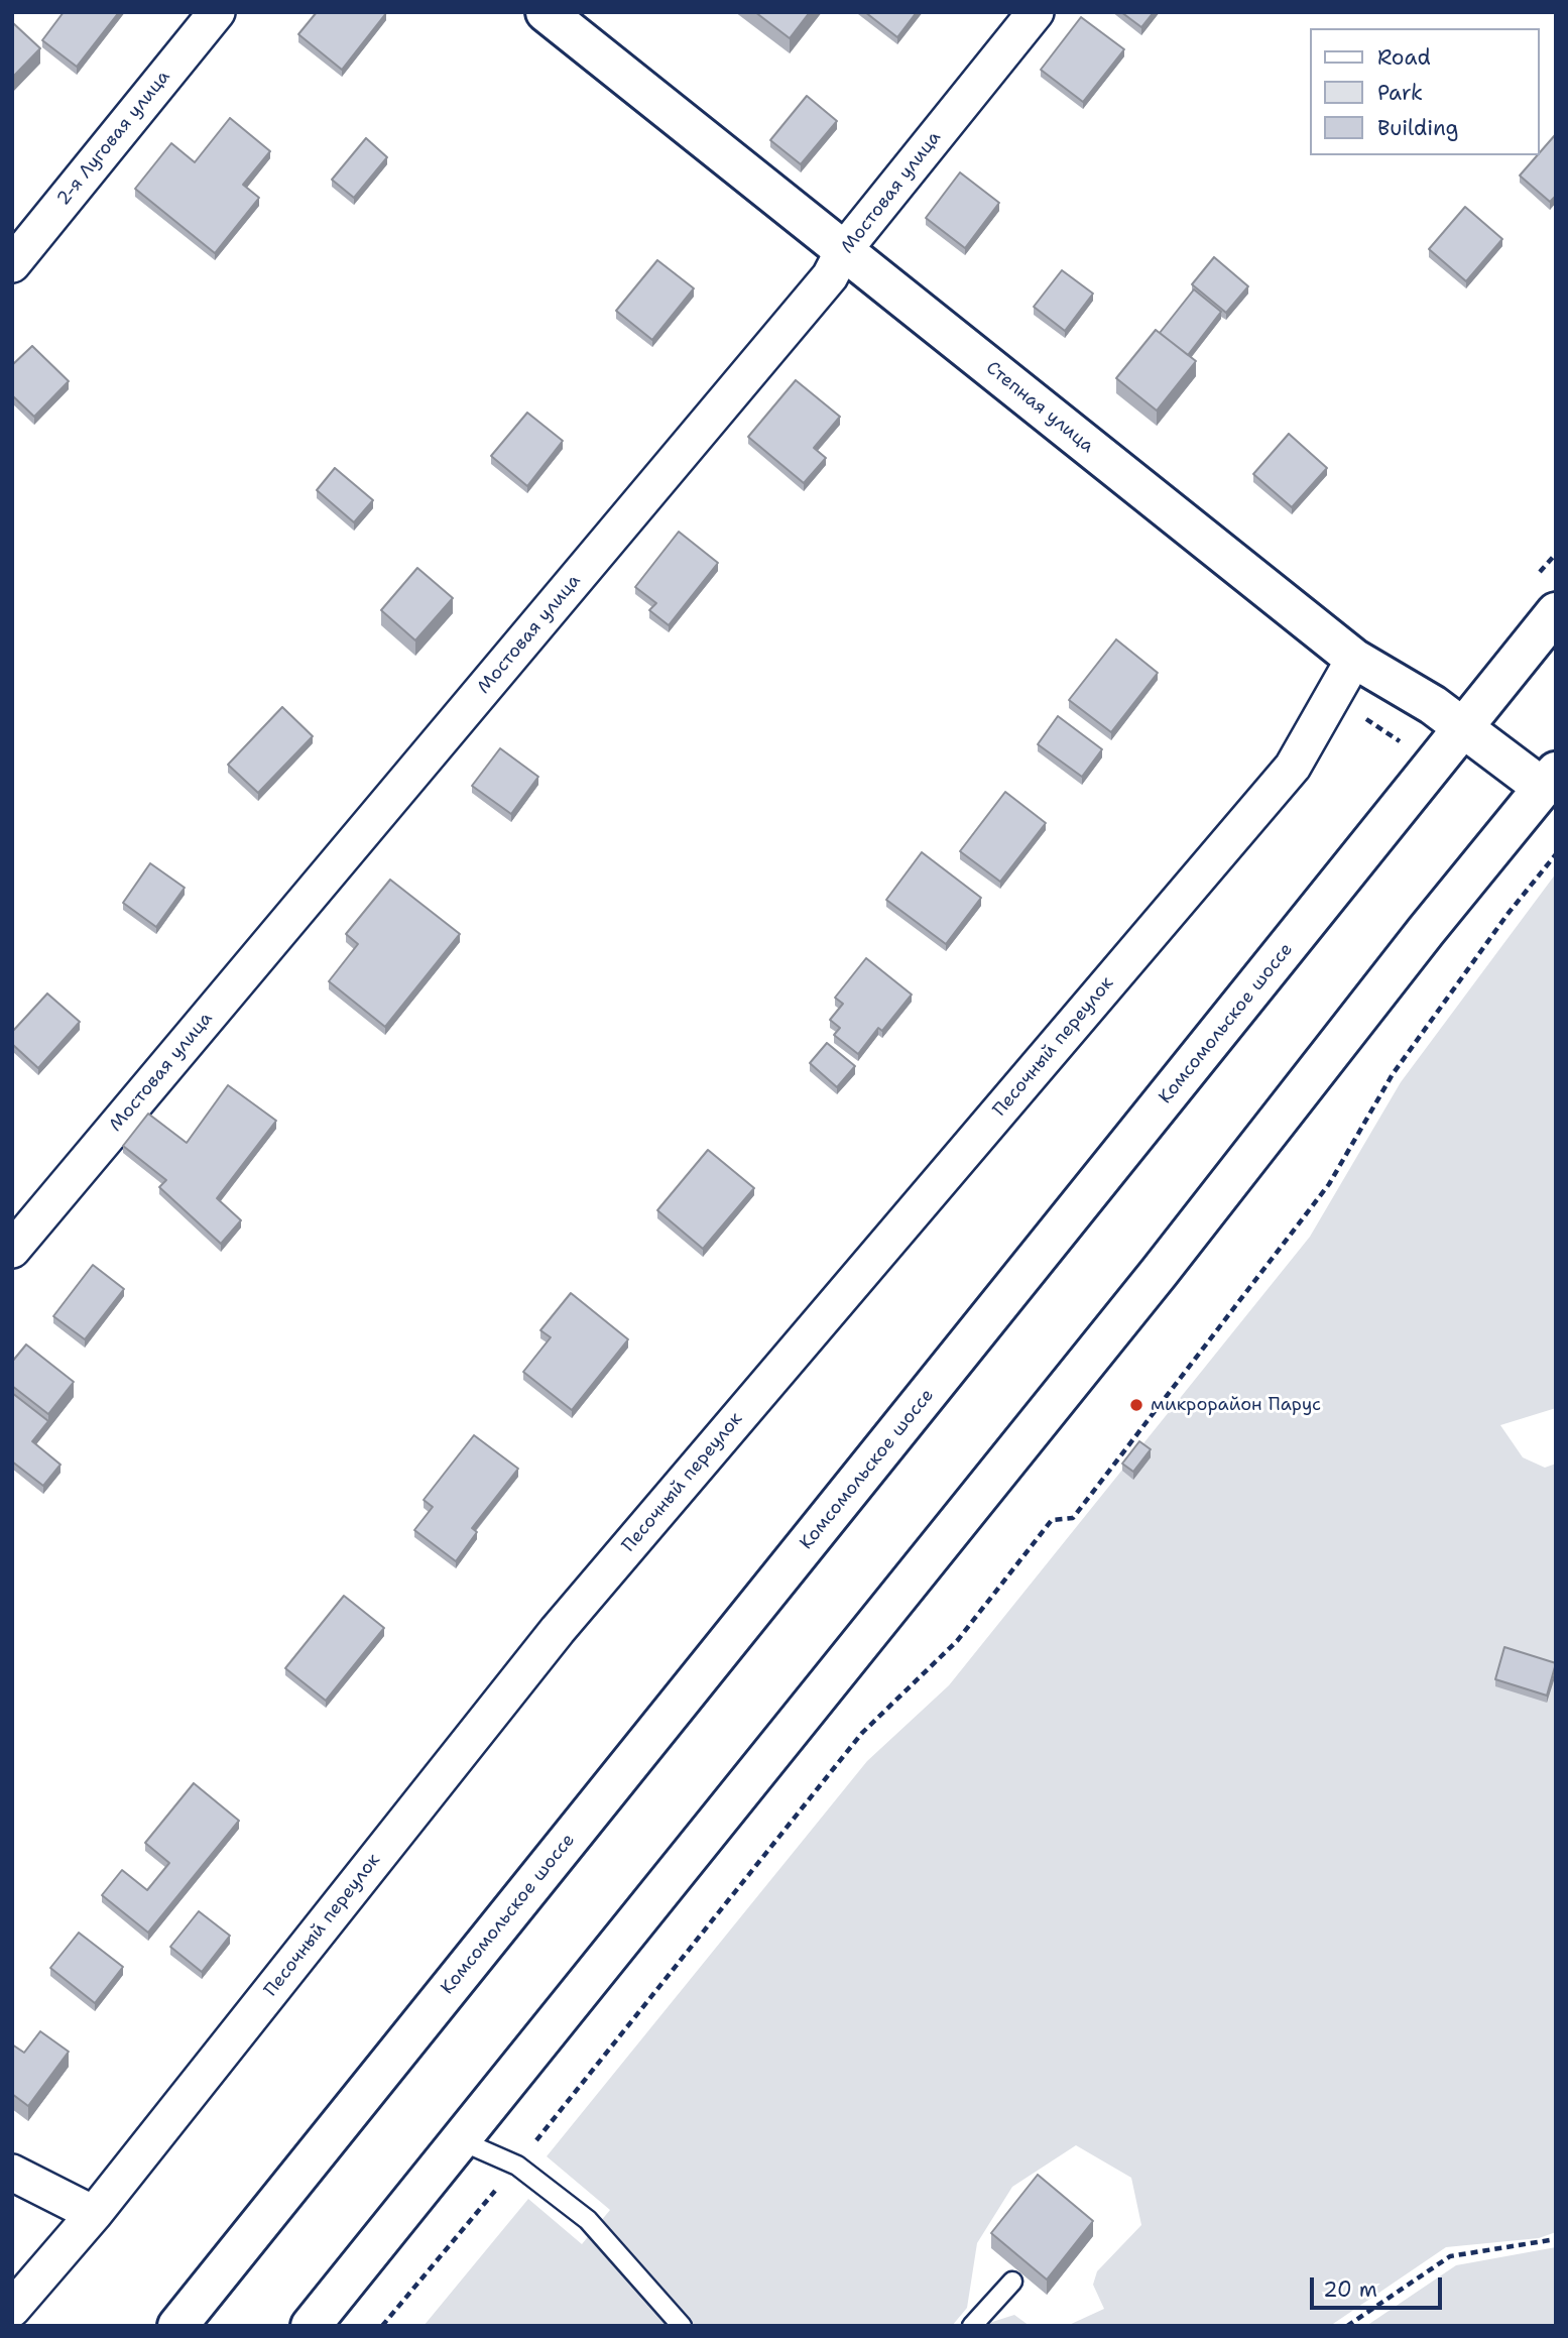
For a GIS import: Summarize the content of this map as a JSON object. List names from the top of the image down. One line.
{"streets":{"main road":["Степная улица","Комсомольское шоссе"],"street":["2-я Луговая улица","Мостовая улица","Песочный переулок"]},"crossings":[["Мостовая улица","Степная улица"],["Степная улица","Комсомольское шоссе"],["Степная улица","Песочный переулок"]],"places":["микрорайон Парус"],"legend":["Road","Park","Building"],"scale_bar":"20 m"}
